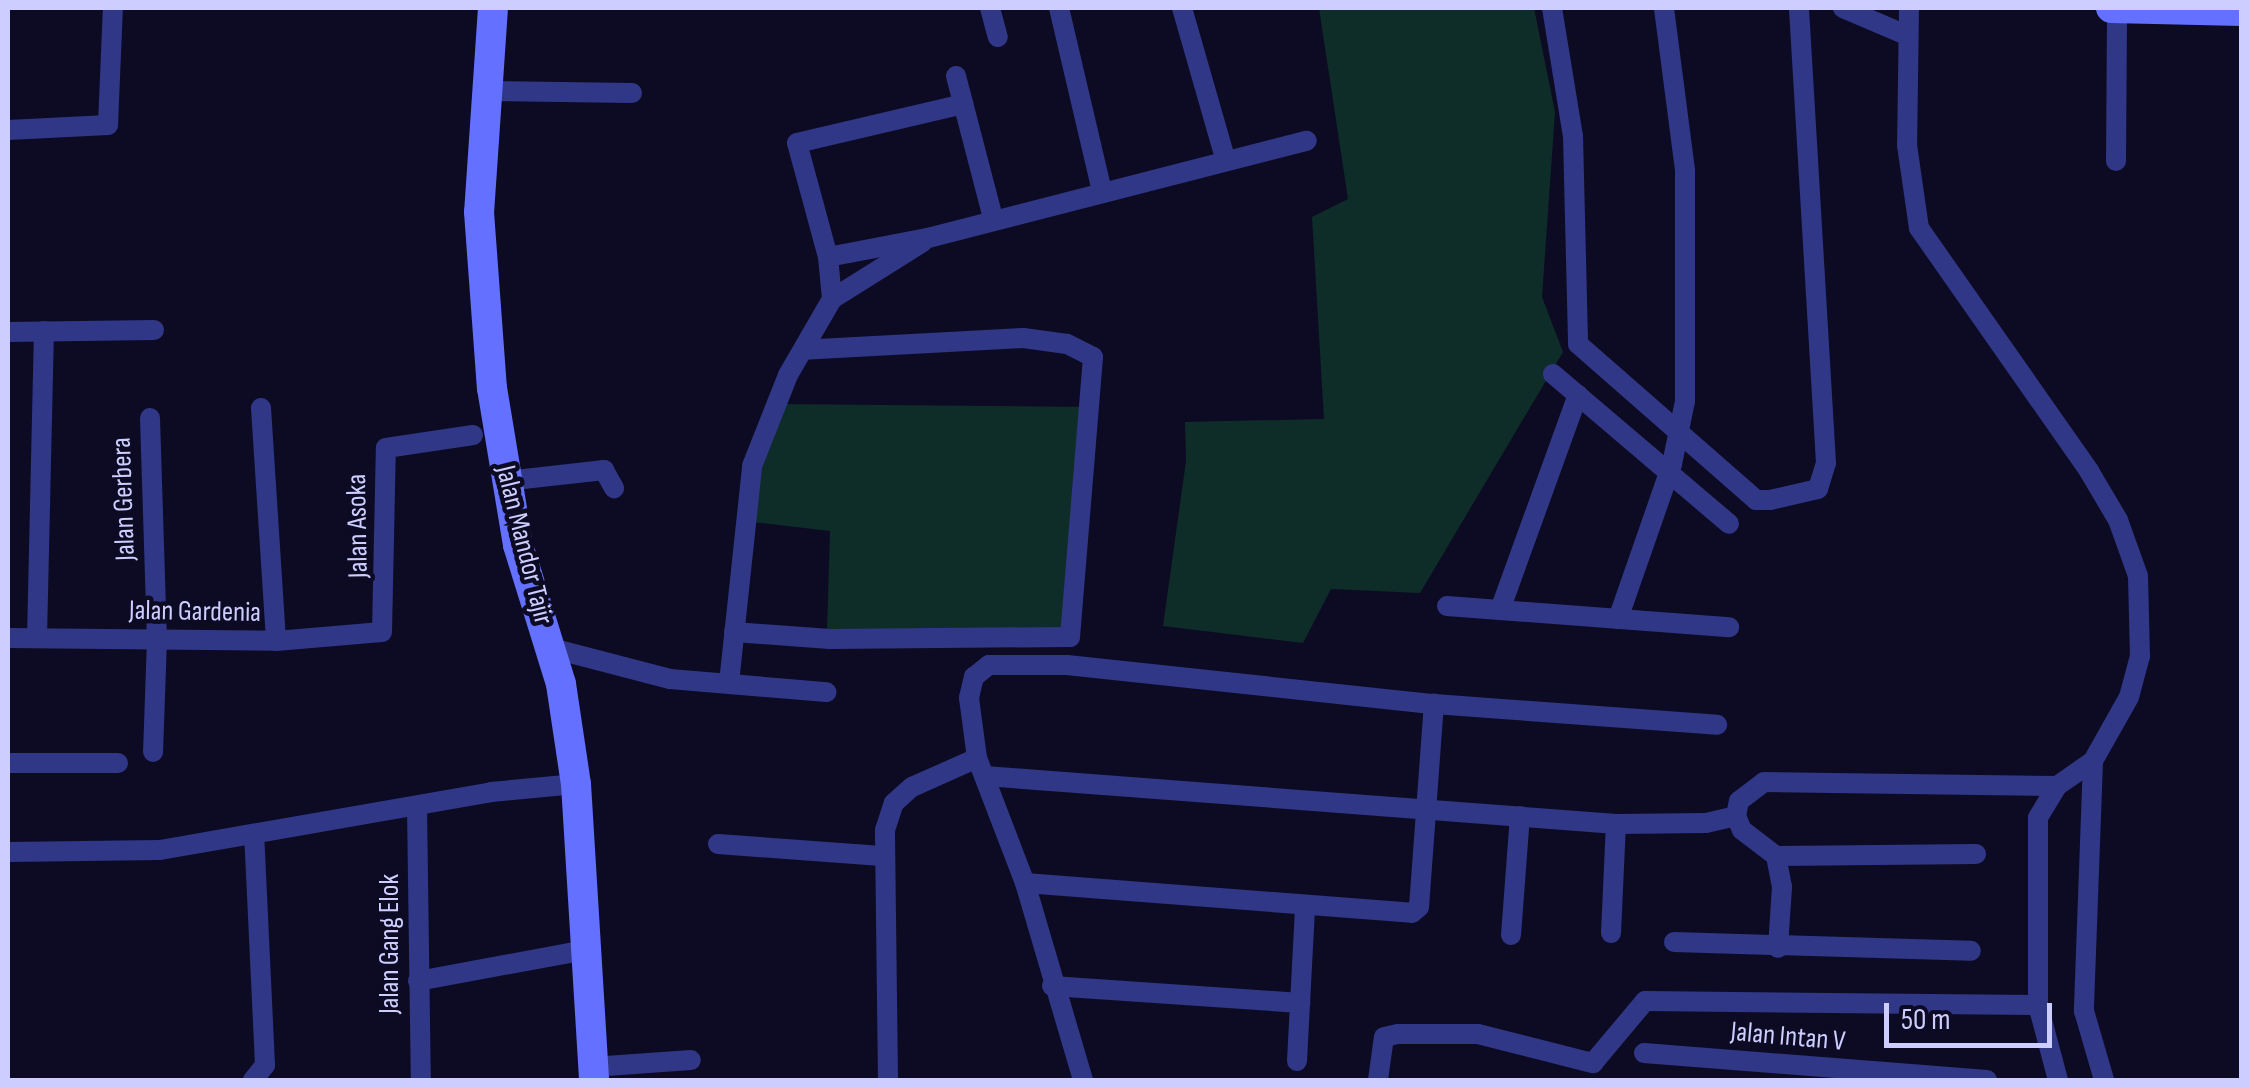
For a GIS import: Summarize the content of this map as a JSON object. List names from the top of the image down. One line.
{"streets":{"main road":["Jalan Mandor Tajir"],"street":["Jalan Gerbera","Jalan Asoka","Jalan Gardenia","Jalan Gang Elok","Jalan Intan V"]},"crossings":[["Jalan Gerbera","Jalan Gardenia"],["Jalan Asoka","Jalan Gardenia"]],"scale_bar":"50 m"}
